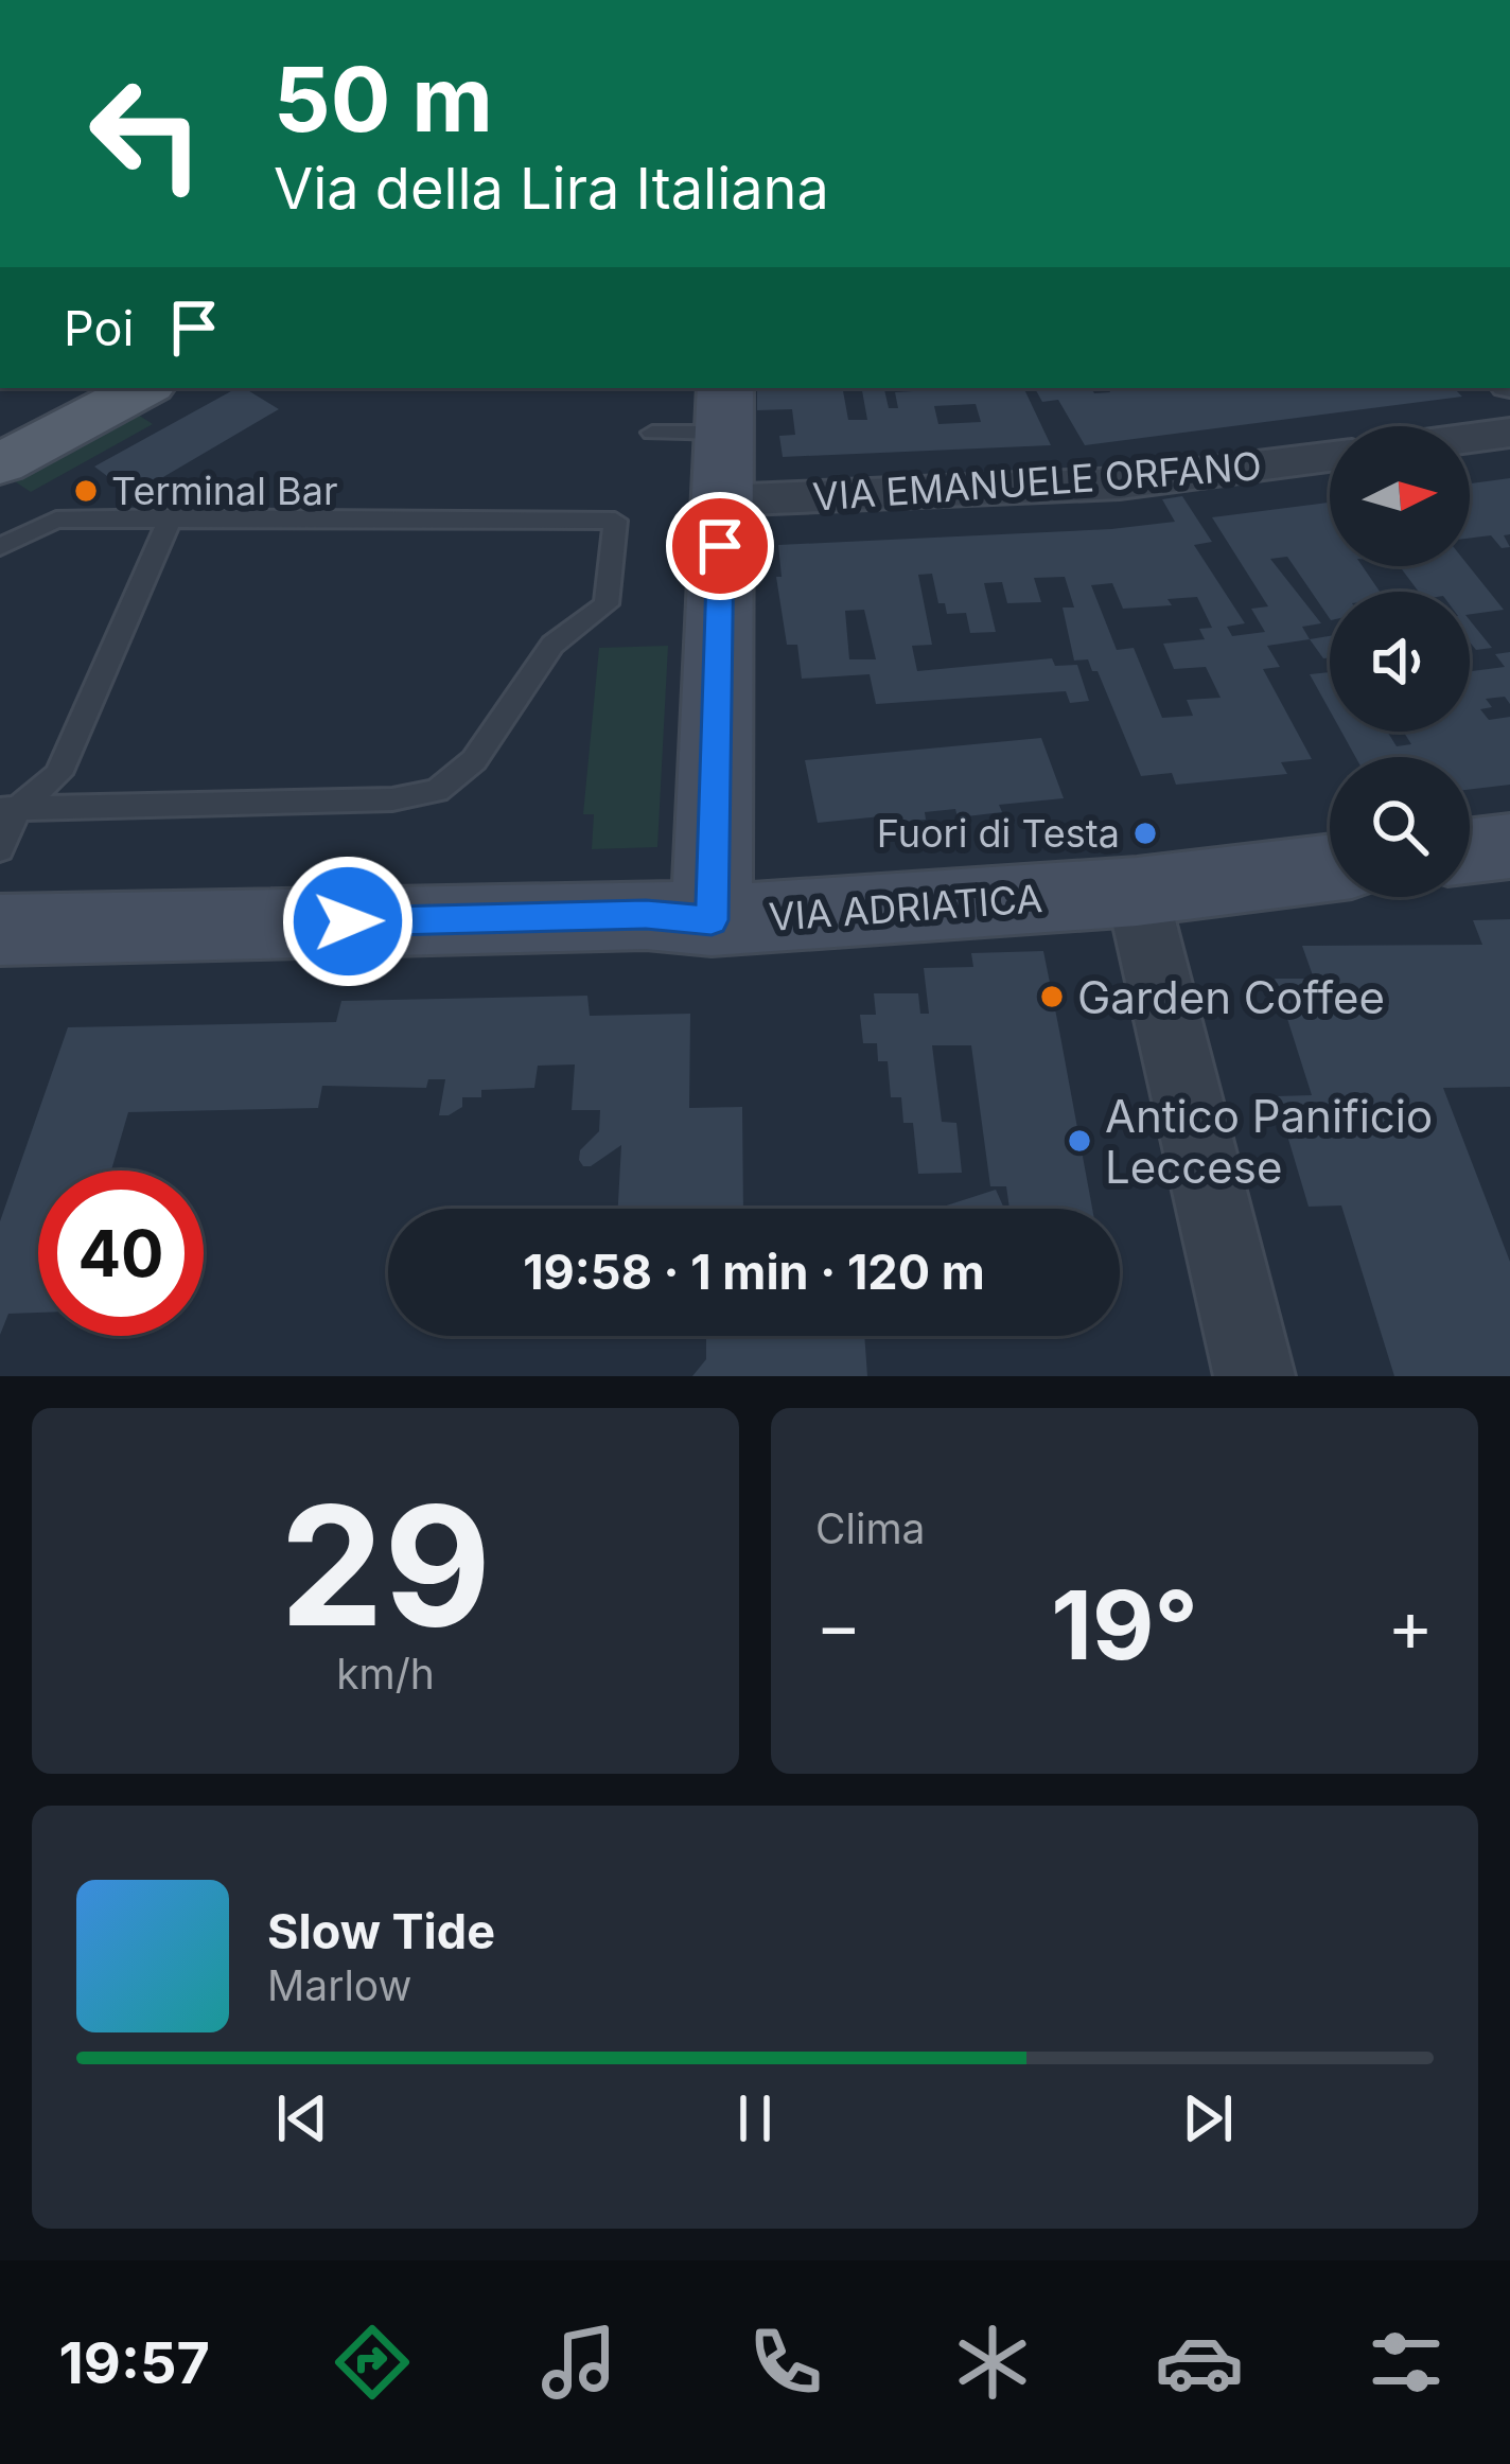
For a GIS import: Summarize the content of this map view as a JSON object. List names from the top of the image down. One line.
{"streets":{"street":["VIA EMANUELE ORFANO","VIA ADRIATICA"]},"places":["Terminal Bar","Fuori di Testa","Garden Coffee","Antico Panificio Leccese"],"north":"right","page":{"turn":["50 m","Via della Lira Italiana"],"then":"Poi","limit":"40","trip":"19:58 · 1 min · 120 m","tile":[["29","km/h"],"Clima"],"heat":["−","19°","+"],"song":["Slow Tide","Marlow"],"tabs":"19:57"}}
